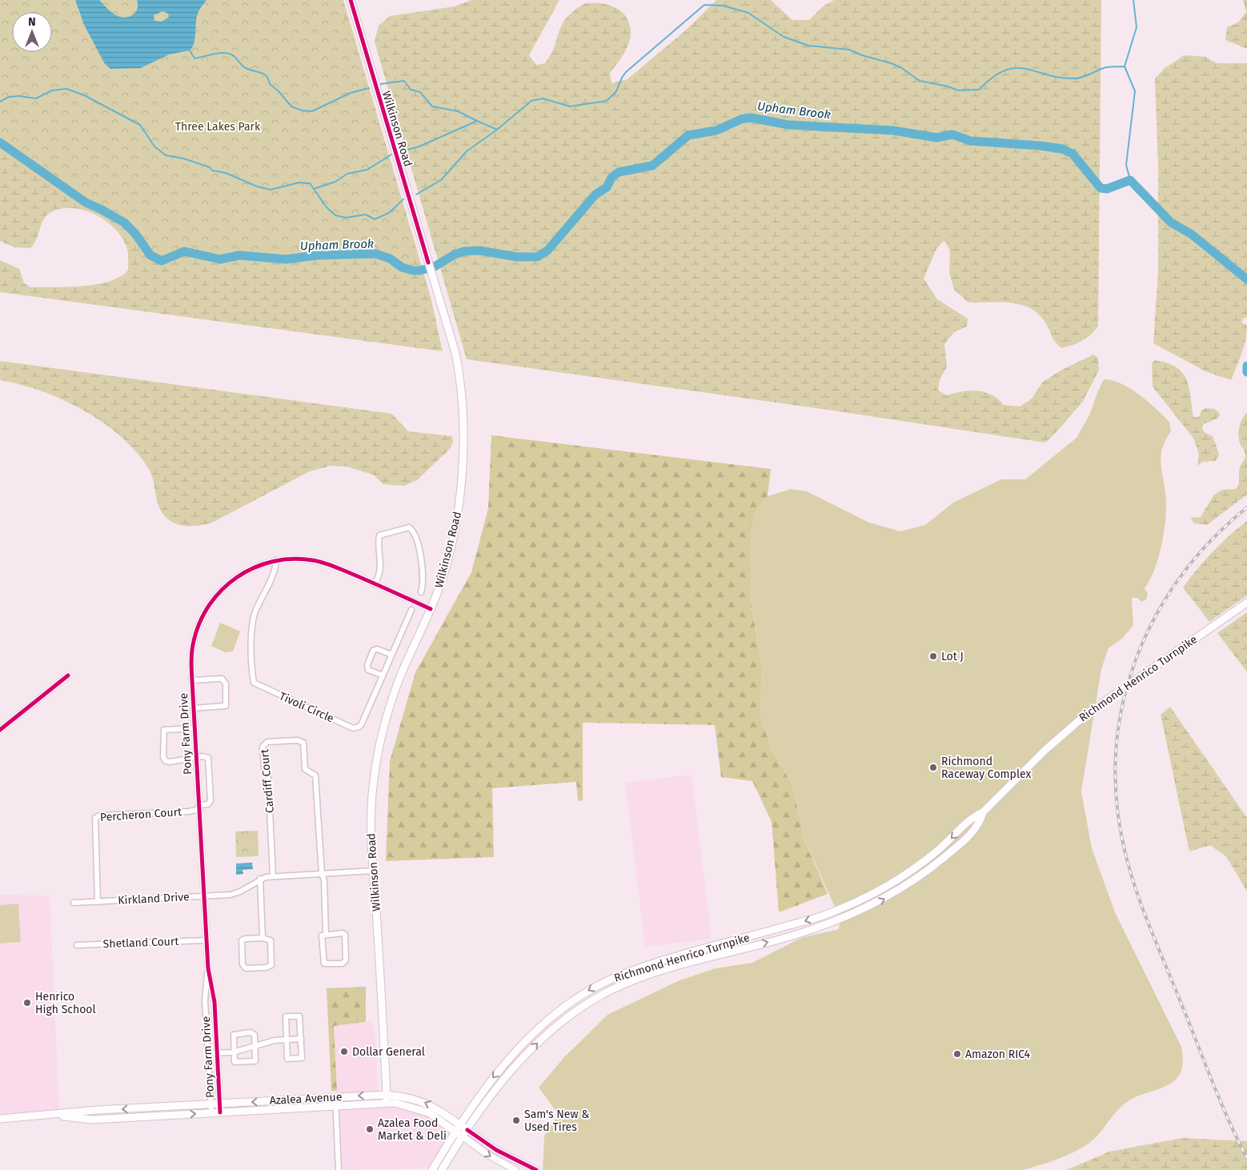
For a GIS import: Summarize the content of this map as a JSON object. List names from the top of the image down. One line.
{"streets":{"main road":["Wilkinson Road","Richmond Henrico Turnpike","Azalea Avenue"],"street":["Tivoli Circle","Pony Farm Drive","Cardiff Court","Percheron Court","Kirkland Drive","Shetland Court"]},"crossings":[["Wilkinson Road","Pony Farm Drive"],["Wilkinson Road","Kirkland Drive"],["Wilkinson Road","Azalea Avenue"],["Richmond Henrico Turnpike","Azalea Avenue"],["Tivoli Circle","Pony Farm Drive"],["Pony Farm Drive","Percheron Court"],["Pony Farm Drive","Kirkland Drive"],["Pony Farm Drive","Shetland Court"],["Pony Farm Drive","Azalea Avenue"],["Cardiff Court","Kirkland Drive"],["Percheron Court","Kirkland Drive"]],"water":["Upham Brook"],"parks":["Three Lakes Park"],"places":["Lot J","Richmond Raceway Complex","Henrico High School","Dollar General","Amazon RIC4","Sam's New & Used Tires","Azalea Food Market & Deli"],"north":"top"}
